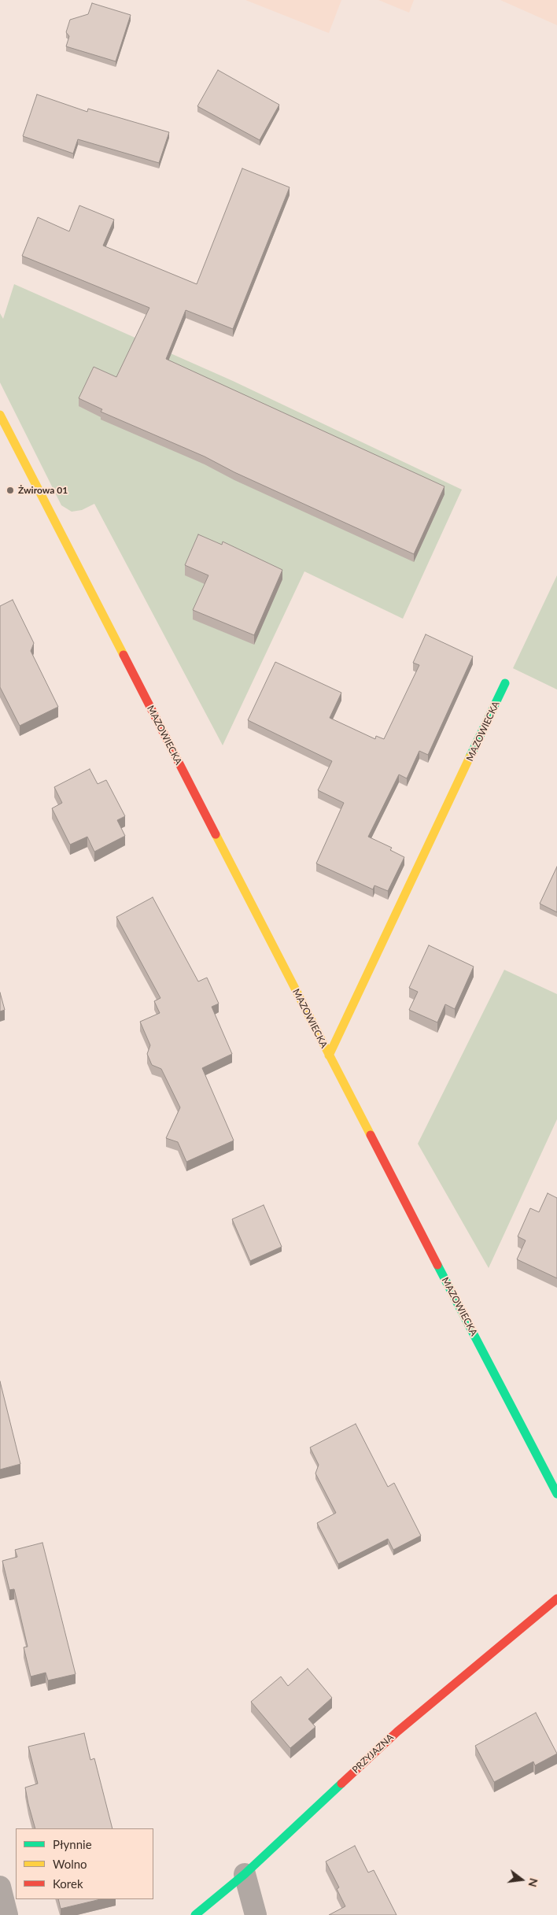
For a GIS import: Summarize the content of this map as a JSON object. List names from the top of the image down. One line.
{"streets":{"street":["MAZOWIECKA","PRZYJAZNA"]},"places":["Żwirowa 01"],"legend":["Płynnie","Wolno","Korek"],"north":"right"}
